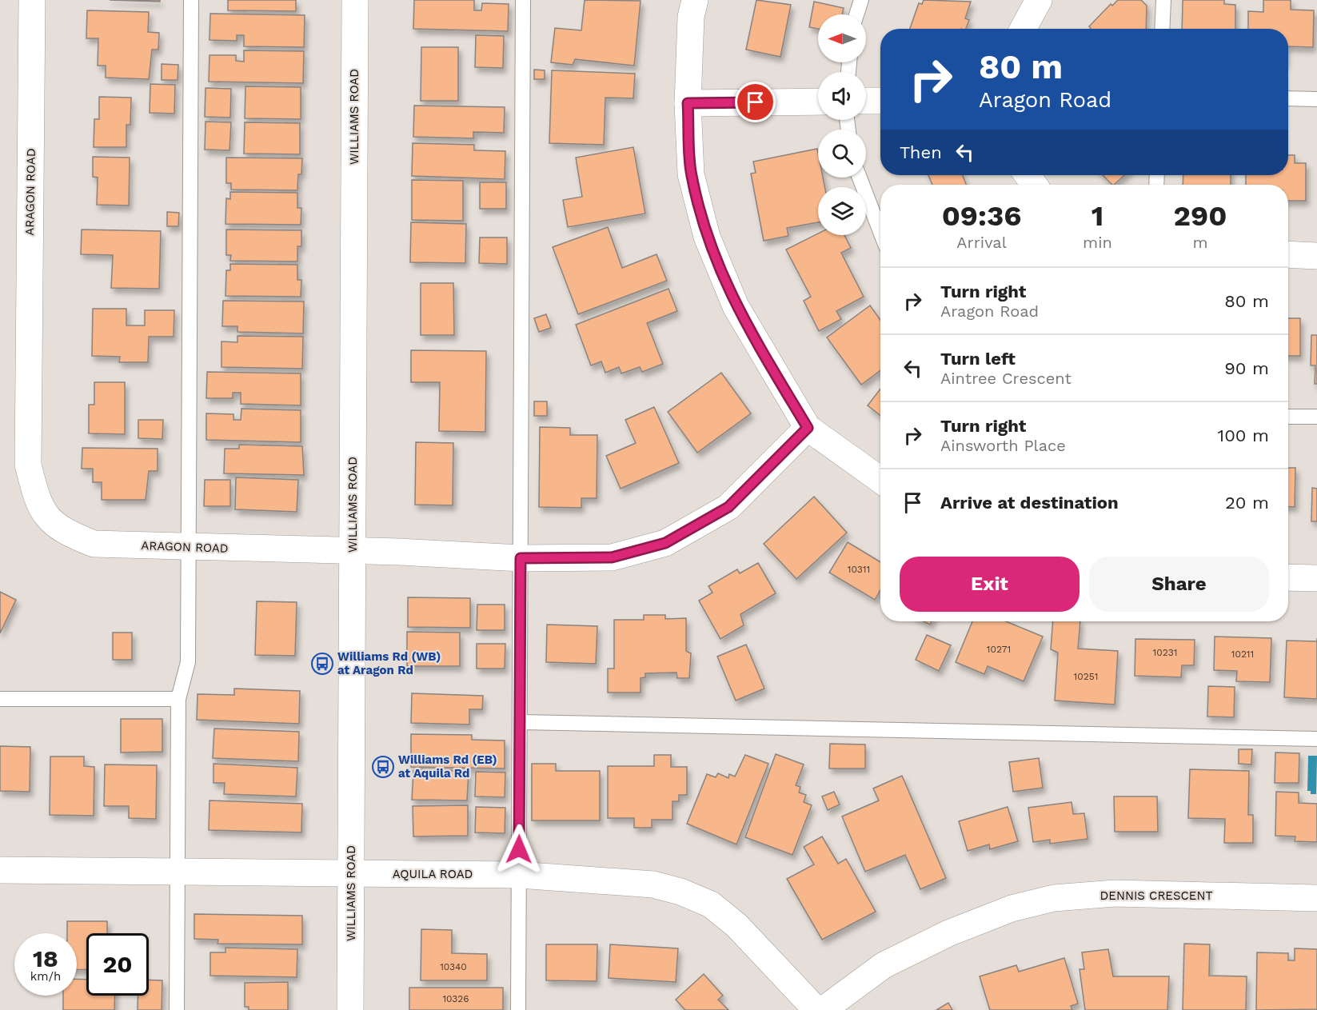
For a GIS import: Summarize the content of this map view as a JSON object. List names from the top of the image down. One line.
{"streets":{"street":["WILLIAMS ROAD","ARAGON ROAD","AQUILA ROAD","DENNIS CRESCENT"]},"crossings":[["WILLIAMS ROAD","ARAGON ROAD"],["WILLIAMS ROAD","AQUILA ROAD"]],"places":{"bus stop":["Williams Rd (WB) at Aragon Rd","Williams Rd (EB) at Aquila Rd"]},"house_numbers":["10311","10271","10231","10211","10251","10340","10326"],"north":"left","page":{"turn":["80 m","Aragon Road"],"then":"Then","eta":["09:36","Arrival","1","min","290","m"],"list":[{"name":"Turn right","note":"Aragon Road","value":"80 m"},{"name":"Turn left","note":"Aintree Crescent","value":"90 m"},{"name":"Turn right","note":"Ainsworth Place","value":"100 m"},{"name":"Arrive at destination","value":"20 m"}],"buttons":["Exit","Share"],"speed":"18 km/h","limit":"20"}}
